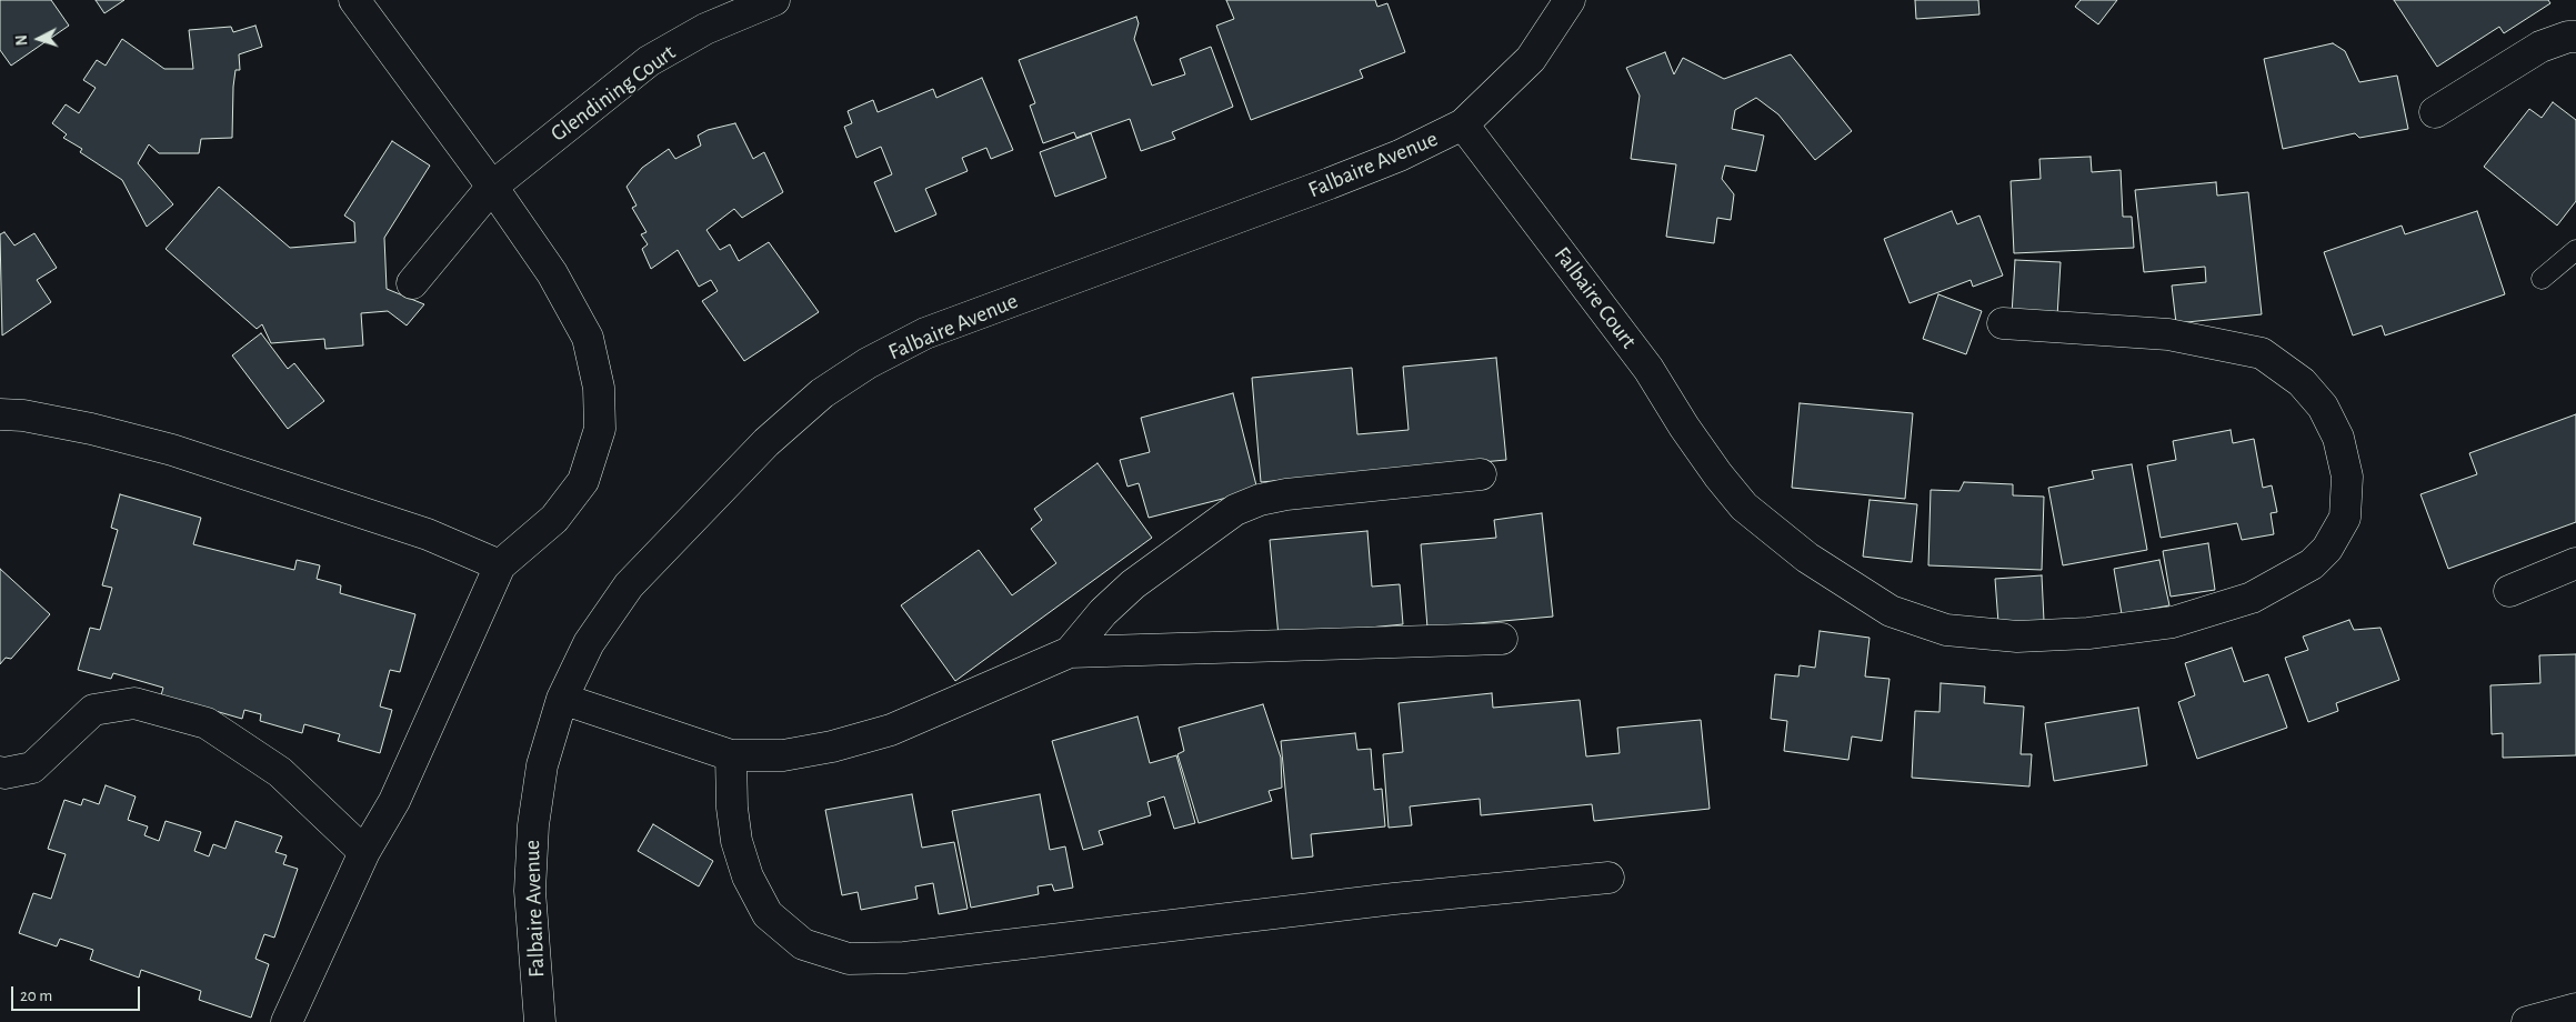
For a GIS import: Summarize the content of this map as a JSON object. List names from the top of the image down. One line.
{"streets":{"street":["Glendining Court","Falbaire Avenue","Falbaire Court"]},"crossings":[["Falbaire Avenue","Falbaire Court"]],"scale_bar":"20 m","north":"left"}
